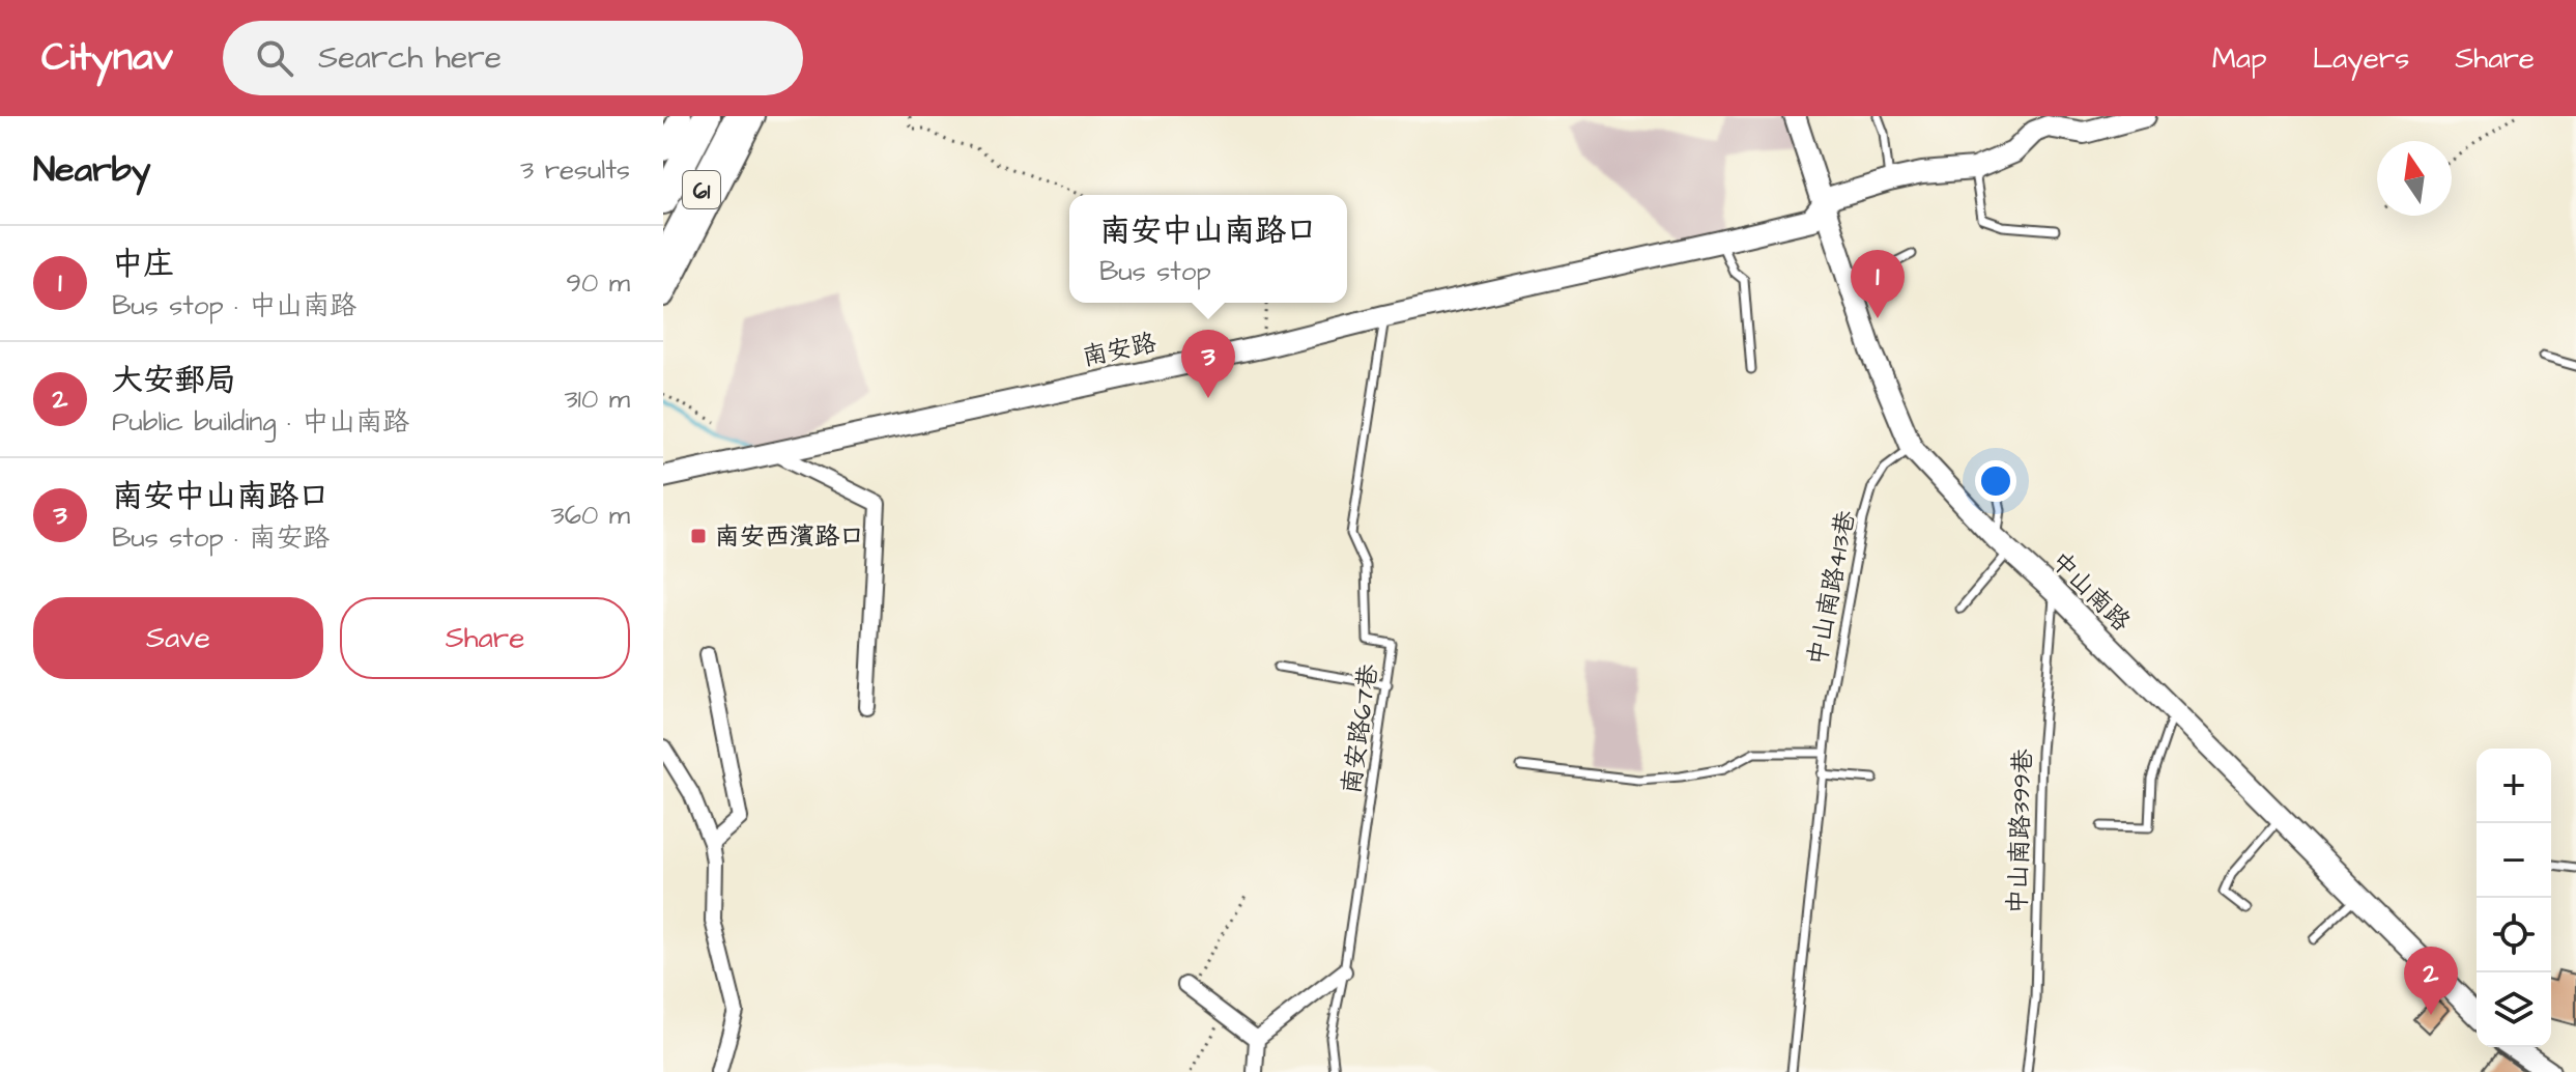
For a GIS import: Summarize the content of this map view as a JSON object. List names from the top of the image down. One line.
{"streets":{"highway":["61"],"street":["南安路","中山南路"],"lane":["中山南路413巷","南安路67巷","中山南路399巷"]},"crossings":[["南安路","中山南路"],["南安路","南安路67巷"],["中山南路413巷","中山南路"],["中山南路","中山南路399巷"]],"places":{"transit":["南安西濱路口"]},"north":"top","page":{"header":"Citynav","search":"Search here","nav":["Map","Layers","Share"],"heading":["Nearby","3 results"],"popup":["南安中山南路口","Bus stop"],"list":[{"mark":"1","name":"中庄","note":"Bus stop · 中山南路","value":"90 m"},{"mark":"2","name":"大安郵局","note":"Public building · 中山南路","value":"310 m"},{"mark":"3","name":"南安中山南路口","note":"Bus stop · 南安路","value":"360 m"}],"pins":["1","3","2"],"buttons":["Save","Share"],"map_buttons":["+","−"]}}
